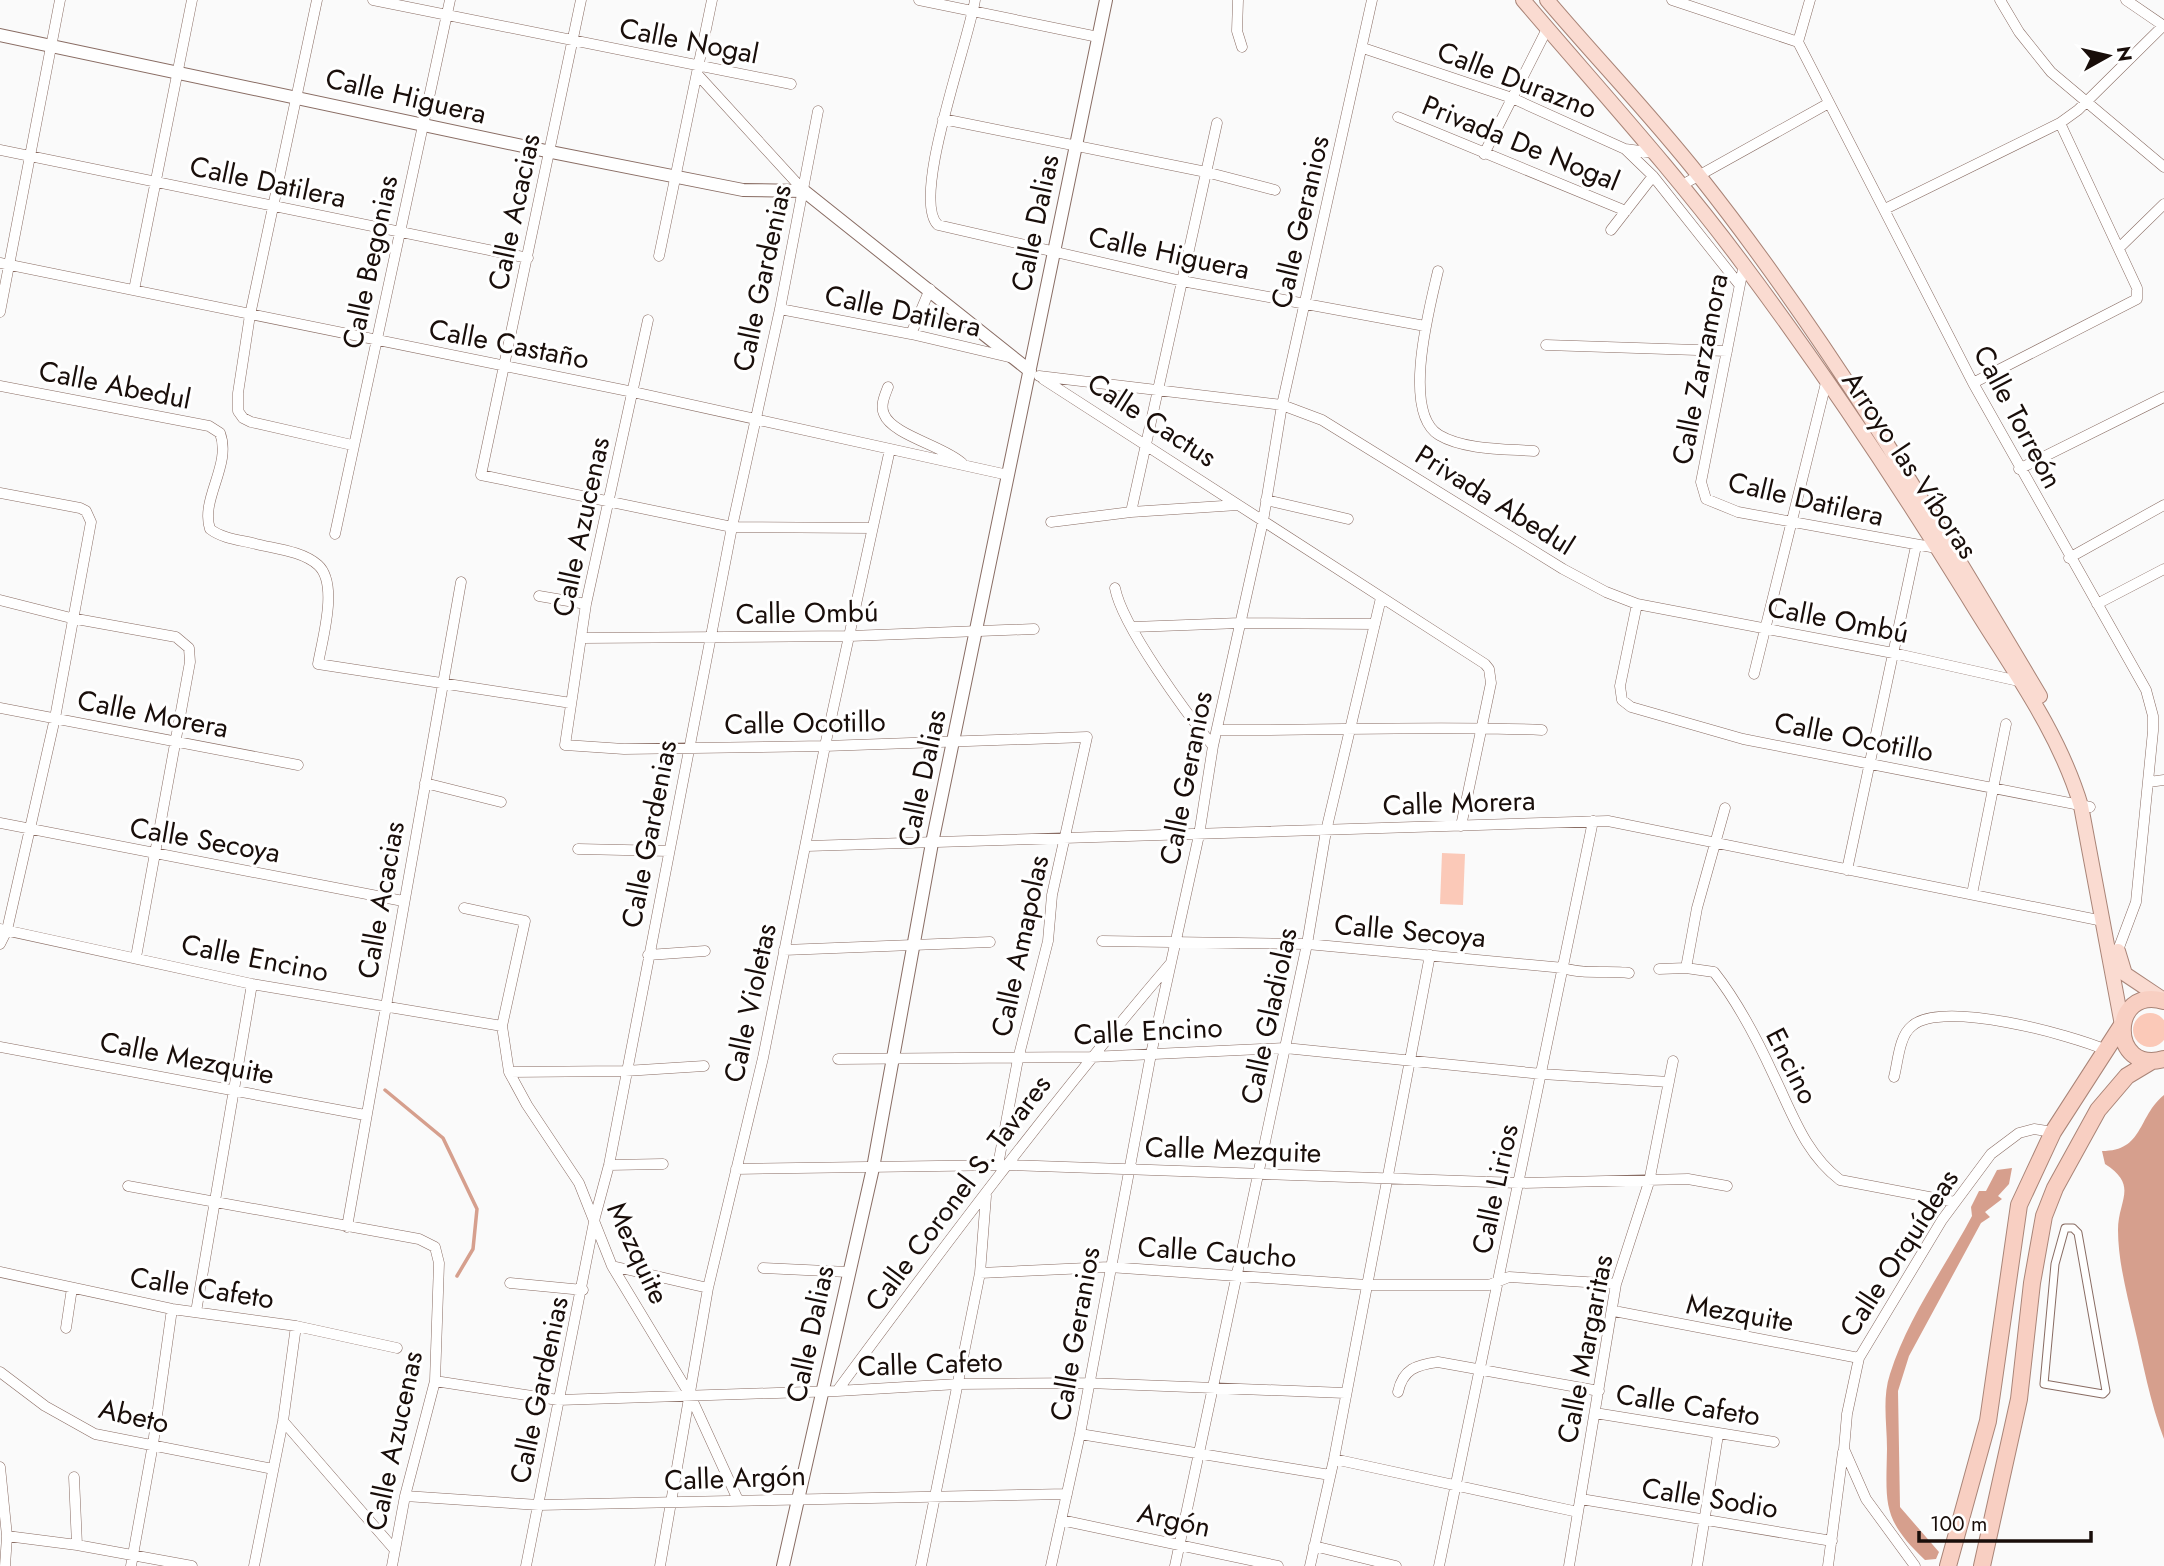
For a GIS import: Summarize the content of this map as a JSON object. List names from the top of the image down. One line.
{"streets":{"main road":["Arroyo las Víboras"],"street":["Calle Nogal","Calle Durazno","Calle Higuera","Privada De Nogal","Calle Datilera","Calle Acacias","Calle Geranios","Calle Dalias","Calle Begonias","Calle Gardenias","Calle Castaño","Calle Zarzamora","Calle Abedul","Calle Torreón","Calle Cactus","Privada Abedul","Calle Azucenas","Calle Ombú","Calle Morera","Calle Ocotillo","Calle Secoya","Calle Amapolas","Calle Encino","Calle Violetas","Calle Gladiolas","Calle Mezquite","Encino","Calle Lirios","Calle Coronel S. Tavares","Calle Caucho","Mezquite","Calle Orquídeas","Calle Cafeto","Calle Margaritas","Abeto","Calle Argón","Calle Sodio","Argón"]},"crossings":[["Calle Nogal","Calle Acacias"],["Calle Nogal","Calle Begonias"],["Calle Durazno","Calle Geranios"],["Calle Durazno","Arroyo las Víboras"],["Calle Higuera","Calle Acacias"],["Calle Higuera","Calle Geranios"],["Calle Higuera","Calle Dalias"],["Calle Higuera","Calle Begonias"],["Calle Higuera","Calle Gardenias"],["Calle Higuera","Calle Cactus"],["Calle Datilera","Calle Acacias"],["Calle Datilera","Calle Begonias"],["Calle Datilera","Calle Gardenias"],["Calle Datilera","Calle Zarzamora"],["Calle Datilera","Calle Cactus"],["Calle Datilera","Arroyo las Víboras"],["Calle Acacias","Calle Castaño"],["Calle Acacias","Calle Abedul"],["Calle Acacias","Calle Azucenas"],["Calle Acacias","Calle Secoya"],["Calle Acacias","Calle Encino"],["Calle Acacias","Calle Mezquite"],["Calle Geranios","Calle Cactus"],["Calle Geranios","Privada Abedul"],["Calle Geranios","Calle Morera"],["Calle Geranios","Calle Secoya"],["Calle Geranios","Calle Encino"],["Calle Geranios","Calle Mezquite"],["Calle Geranios","Calle Coronel S. Tavares"],["Calle Geranios","Calle Caucho"],["Calle Geranios","Calle Cafeto"],["Calle Geranios","Calle Argón"],["Calle Geranios","Argón"],["Calle Dalias","Calle Castaño"],["Calle Dalias","Calle Cactus"],["Calle Dalias","Calle Ombú"],["Calle Dalias","Calle Morera"],["Calle Dalias","Calle Ocotillo"],["Calle Dalias","Calle Encino"],["Calle Dalias","Calle Mezquite"],["Calle Dalias","Calle Cafeto"],["Calle Dalias","Calle Argón"],["Calle Begonias","Calle Castaño"],["Calle Gardenias","Calle Castaño"],["Calle Gardenias","Calle Cactus"],["Calle Gardenias","Calle Ombú"],["Calle Gardenias","Calle Ocotillo"],["Calle Gardenias","Mezquite"],["Calle Gardenias","Calle Cafeto"],["Calle Gardenias","Calle Argón"],["Calle Castaño","Calle Azucenas"],["Calle Castaño","Calle Violetas"],["Calle Zarzamora","Arroyo las Víboras"],["Calle Torreón","Arroyo las Víboras"],["Calle Cactus","Calle Gladiolas"],["Arroyo las Víboras","Calle Ombú"],["Arroyo las Víboras","Calle Morera"],["Arroyo las Víboras","Calle Ocotillo"],["Privada Abedul","Calle Ombú"],["Privada Abedul","Calle Ocotillo"],["Calle Azucenas","Calle Ombú"],["Calle Azucenas","Calle Ocotillo"],["Calle Azucenas","Calle Cafeto"],["Calle Azucenas","Calle Argón"],["Calle Ombú","Calle Ocotillo"],["Calle Ombú","Calle Violetas"],["Calle Morera","Calle Amapolas"],["Calle Morera","Calle Violetas"],["Calle Morera","Calle Gladiolas"],["Calle Morera","Calle Lirios"],["Calle Ocotillo","Calle Amapolas"],["Calle Ocotillo","Calle Violetas"],["Calle Secoya","Calle Gladiolas"],["Calle Secoya","Calle Lirios"],["Calle Amapolas","Calle Encino"],["Calle Amapolas","Calle Mezquite"],["Calle Amapolas","Calle Coronel S. Tavares"],["Calle Encino","Calle Gladiolas"],["Calle Encino","Calle Lirios"],["Calle Encino","Calle Coronel S. Tavares"],["Calle Encino","Mezquite"],["Calle Encino","Calle Margaritas"],["Calle Violetas","Calle Mezquite"],["Calle Violetas","Mezquite"],["Calle Violetas","Calle Cafeto"],["Calle Violetas","Calle Argón"],["Calle Gladiolas","Calle Mezquite"],["Calle Gladiolas","Calle Caucho"],["Calle Gladiolas","Calle Cafeto"],["Calle Gladiolas","Argón"],["Calle Mezquite","Calle Lirios"],["Calle Mezquite","Calle Coronel S. Tavares"],["Calle Mezquite","Calle Margaritas"],["Encino","Calle Orquídeas"],["Calle Lirios","Calle Caucho"],["Calle Lirios","Calle Cafeto"],["Calle Coronel S. Tavares","Calle Cafeto"],["Calle Caucho","Calle Margaritas"],["Mezquite","Calle Orquídeas"],["Mezquite","Calle Cafeto"],["Mezquite","Calle Margaritas"],["Mezquite","Calle Argón"],["Calle Orquídeas","Calle Sodio"],["Calle Cafeto","Calle Margaritas"],["Calle Margaritas","Calle Sodio"]],"scale_bar":"100 m","north":"right"}
